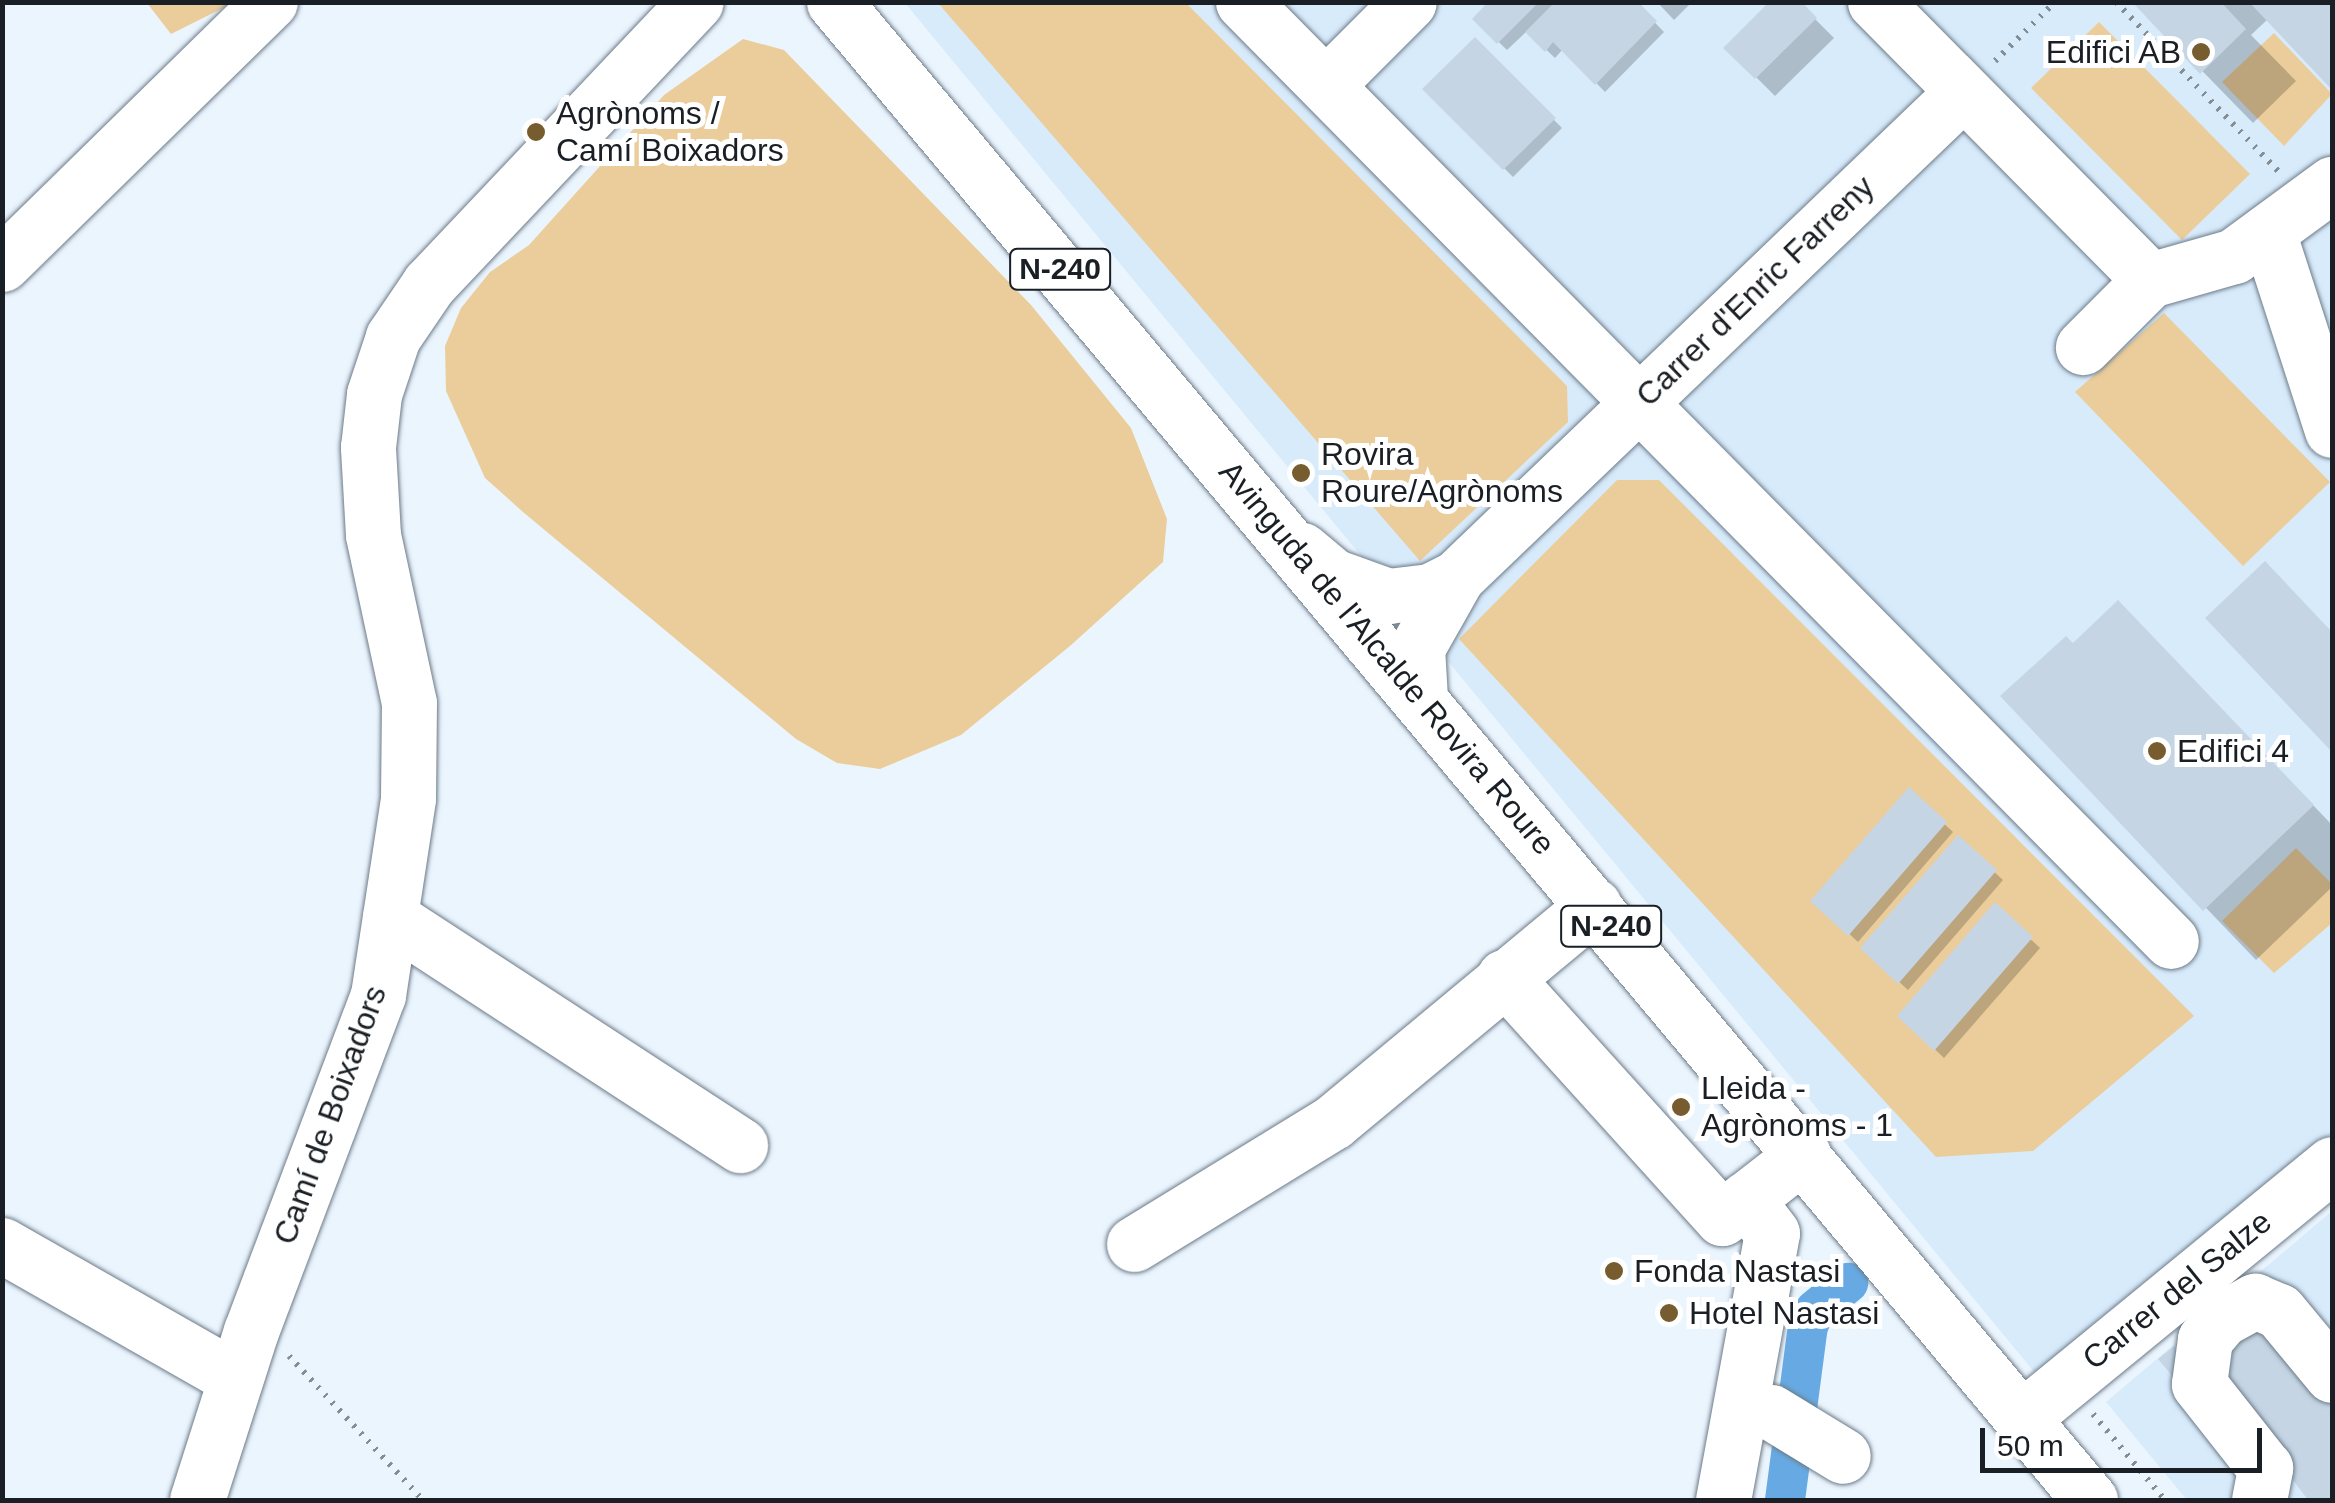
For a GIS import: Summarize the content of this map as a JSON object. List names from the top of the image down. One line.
{"streets":{"street":["N-240","Carrer d'Enric Farreny","Avinguda de l'Alcalde Rovira Roure","Camí de Boixadors","Carrer del Salze"]},"crossings":[["Avinguda de l'Alcalde Rovira Roure","Carrer del Salze"]],"places":["Edifici AB","Agrònoms / Camí Boixadors","Rovira Roure/Agrònoms","Edifici 4","Lleida - Agrònoms - 1","Fonda Nastasi","Hotel Nastasi"],"scale_bar":"50 m"}
